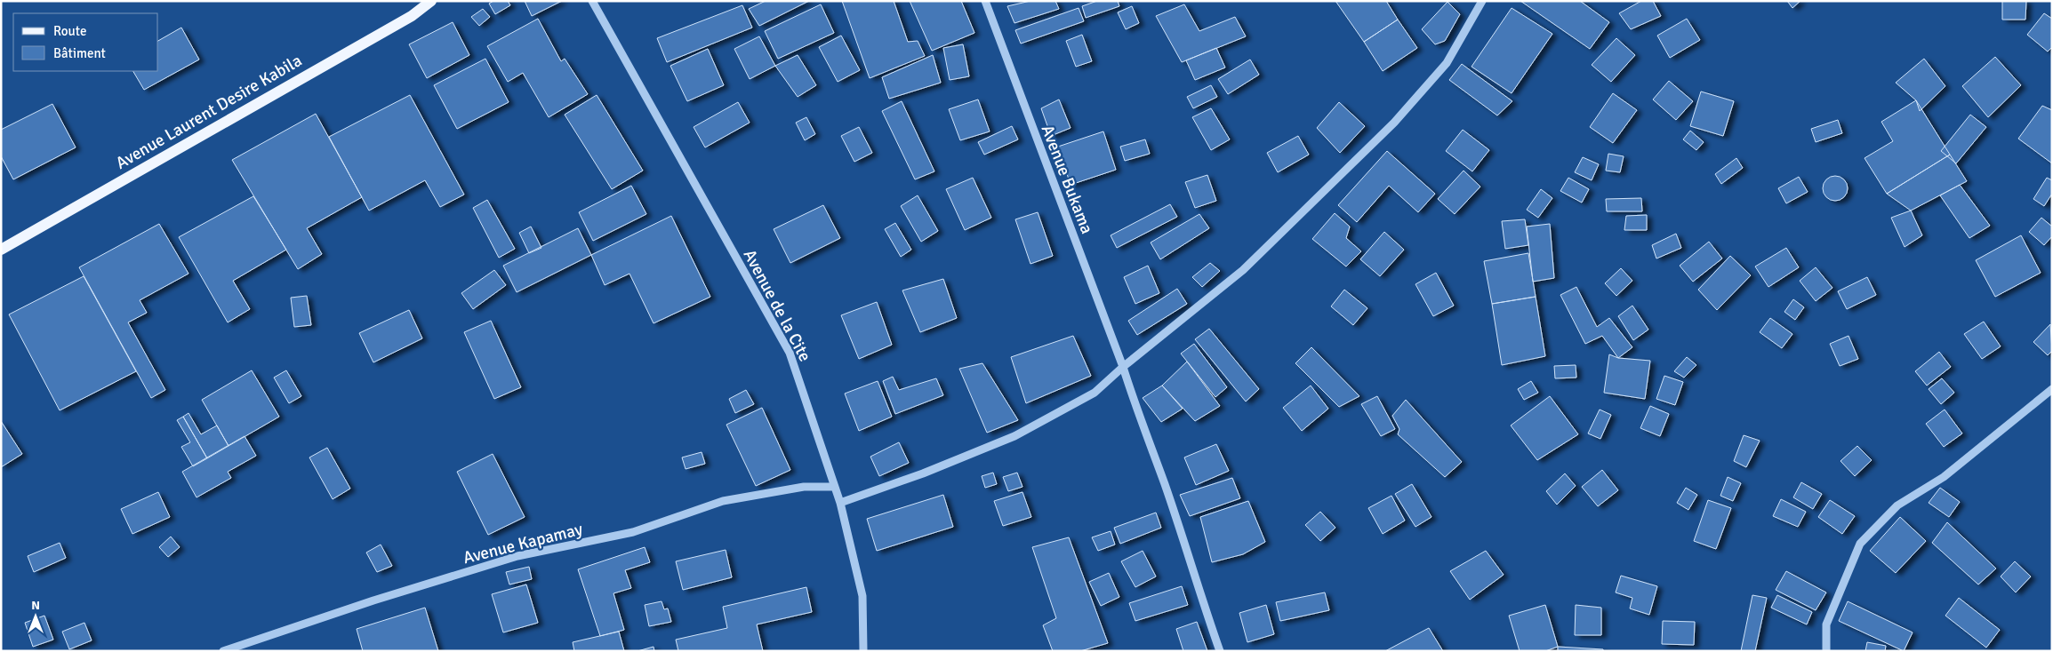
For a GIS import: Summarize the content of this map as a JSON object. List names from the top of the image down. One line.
{"streets":{"main road":["Avenue Laurent Desire Kabila"],"street":["Avenue Bukama","Avenue de la Cite","Avenue Kapamay"]},"crossings":[["Avenue de la Cite","Avenue Kapamay"]],"legend":["Route","Bâtiment"],"north":"top"}
